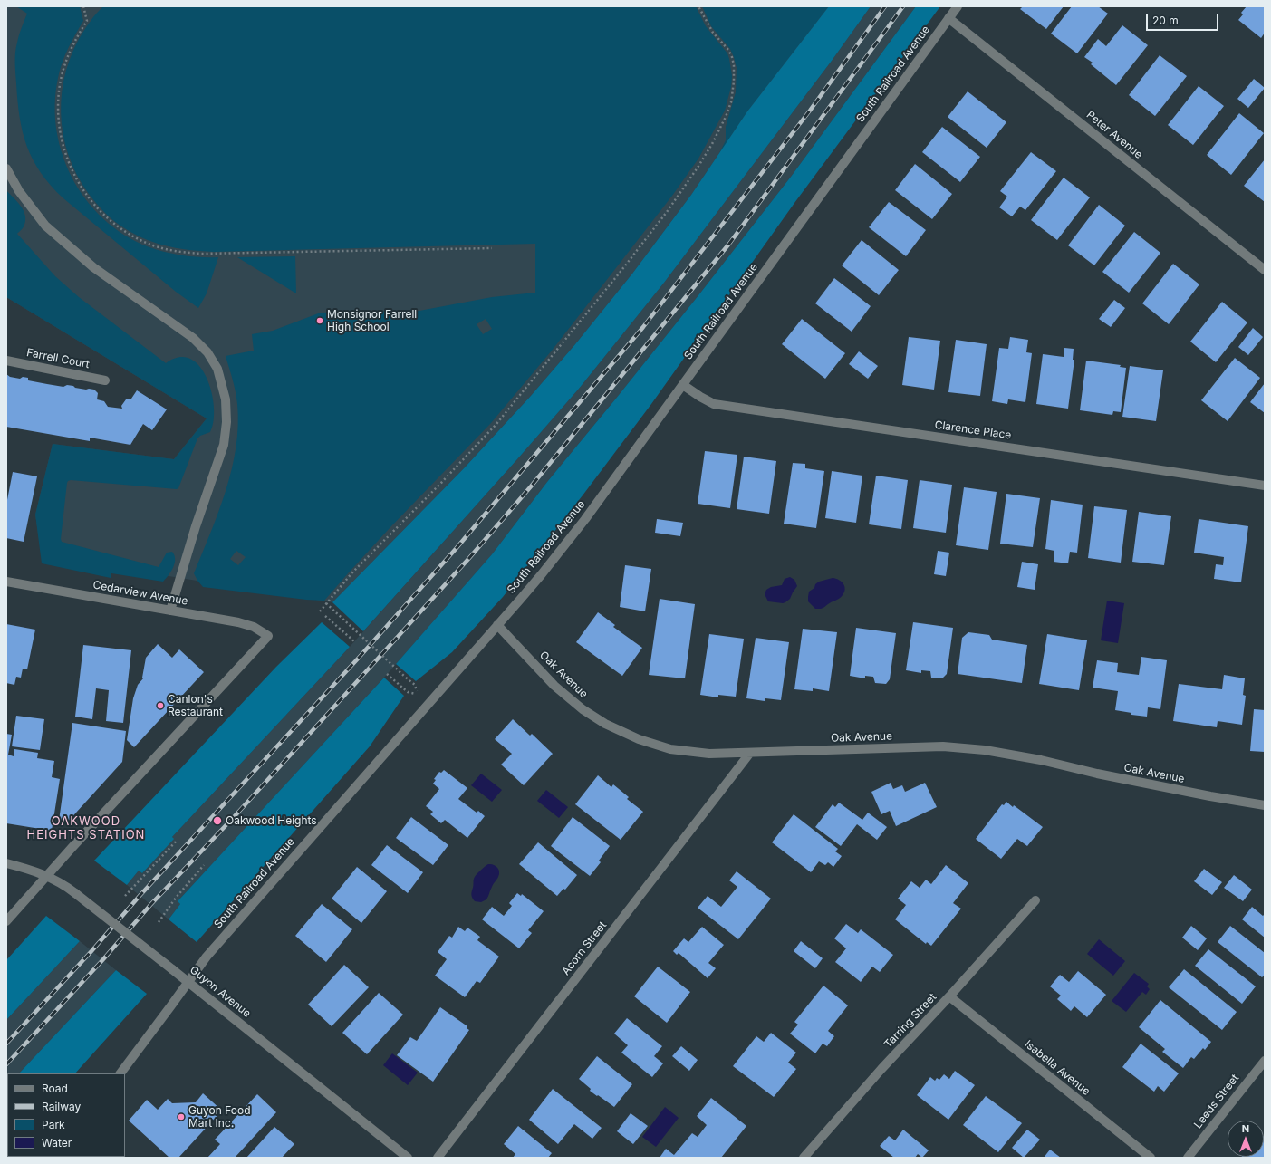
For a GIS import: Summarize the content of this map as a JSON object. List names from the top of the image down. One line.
{"streets":{"street":["South Railroad Avenue","Peter Avenue","Farrell Court","Clarence Place","Cedarview Avenue","Oak Avenue","Acorn Street","Guyon Avenue","Tarring Street","Isabella Avenue","Leeds Street"]},"crossings":[["South Railroad Avenue","Peter Avenue"],["South Railroad Avenue","Clarence Place"],["South Railroad Avenue","Oak Avenue"],["South Railroad Avenue","Guyon Avenue"],["Cedarview Avenue","Guyon Avenue"],["Oak Avenue","Acorn Street"],["Tarring Street","Isabella Avenue"]],"districts":["OAKWOOD HEIGHTS STATION"],"places":["Monsignor Farrell High School","Canlon's Restaurant","Oakwood Heights","Guyon Food Mart Inc."],"legend":["Road","Railway","Park","Water"],"scale_bar":"20 m","north":"top"}
